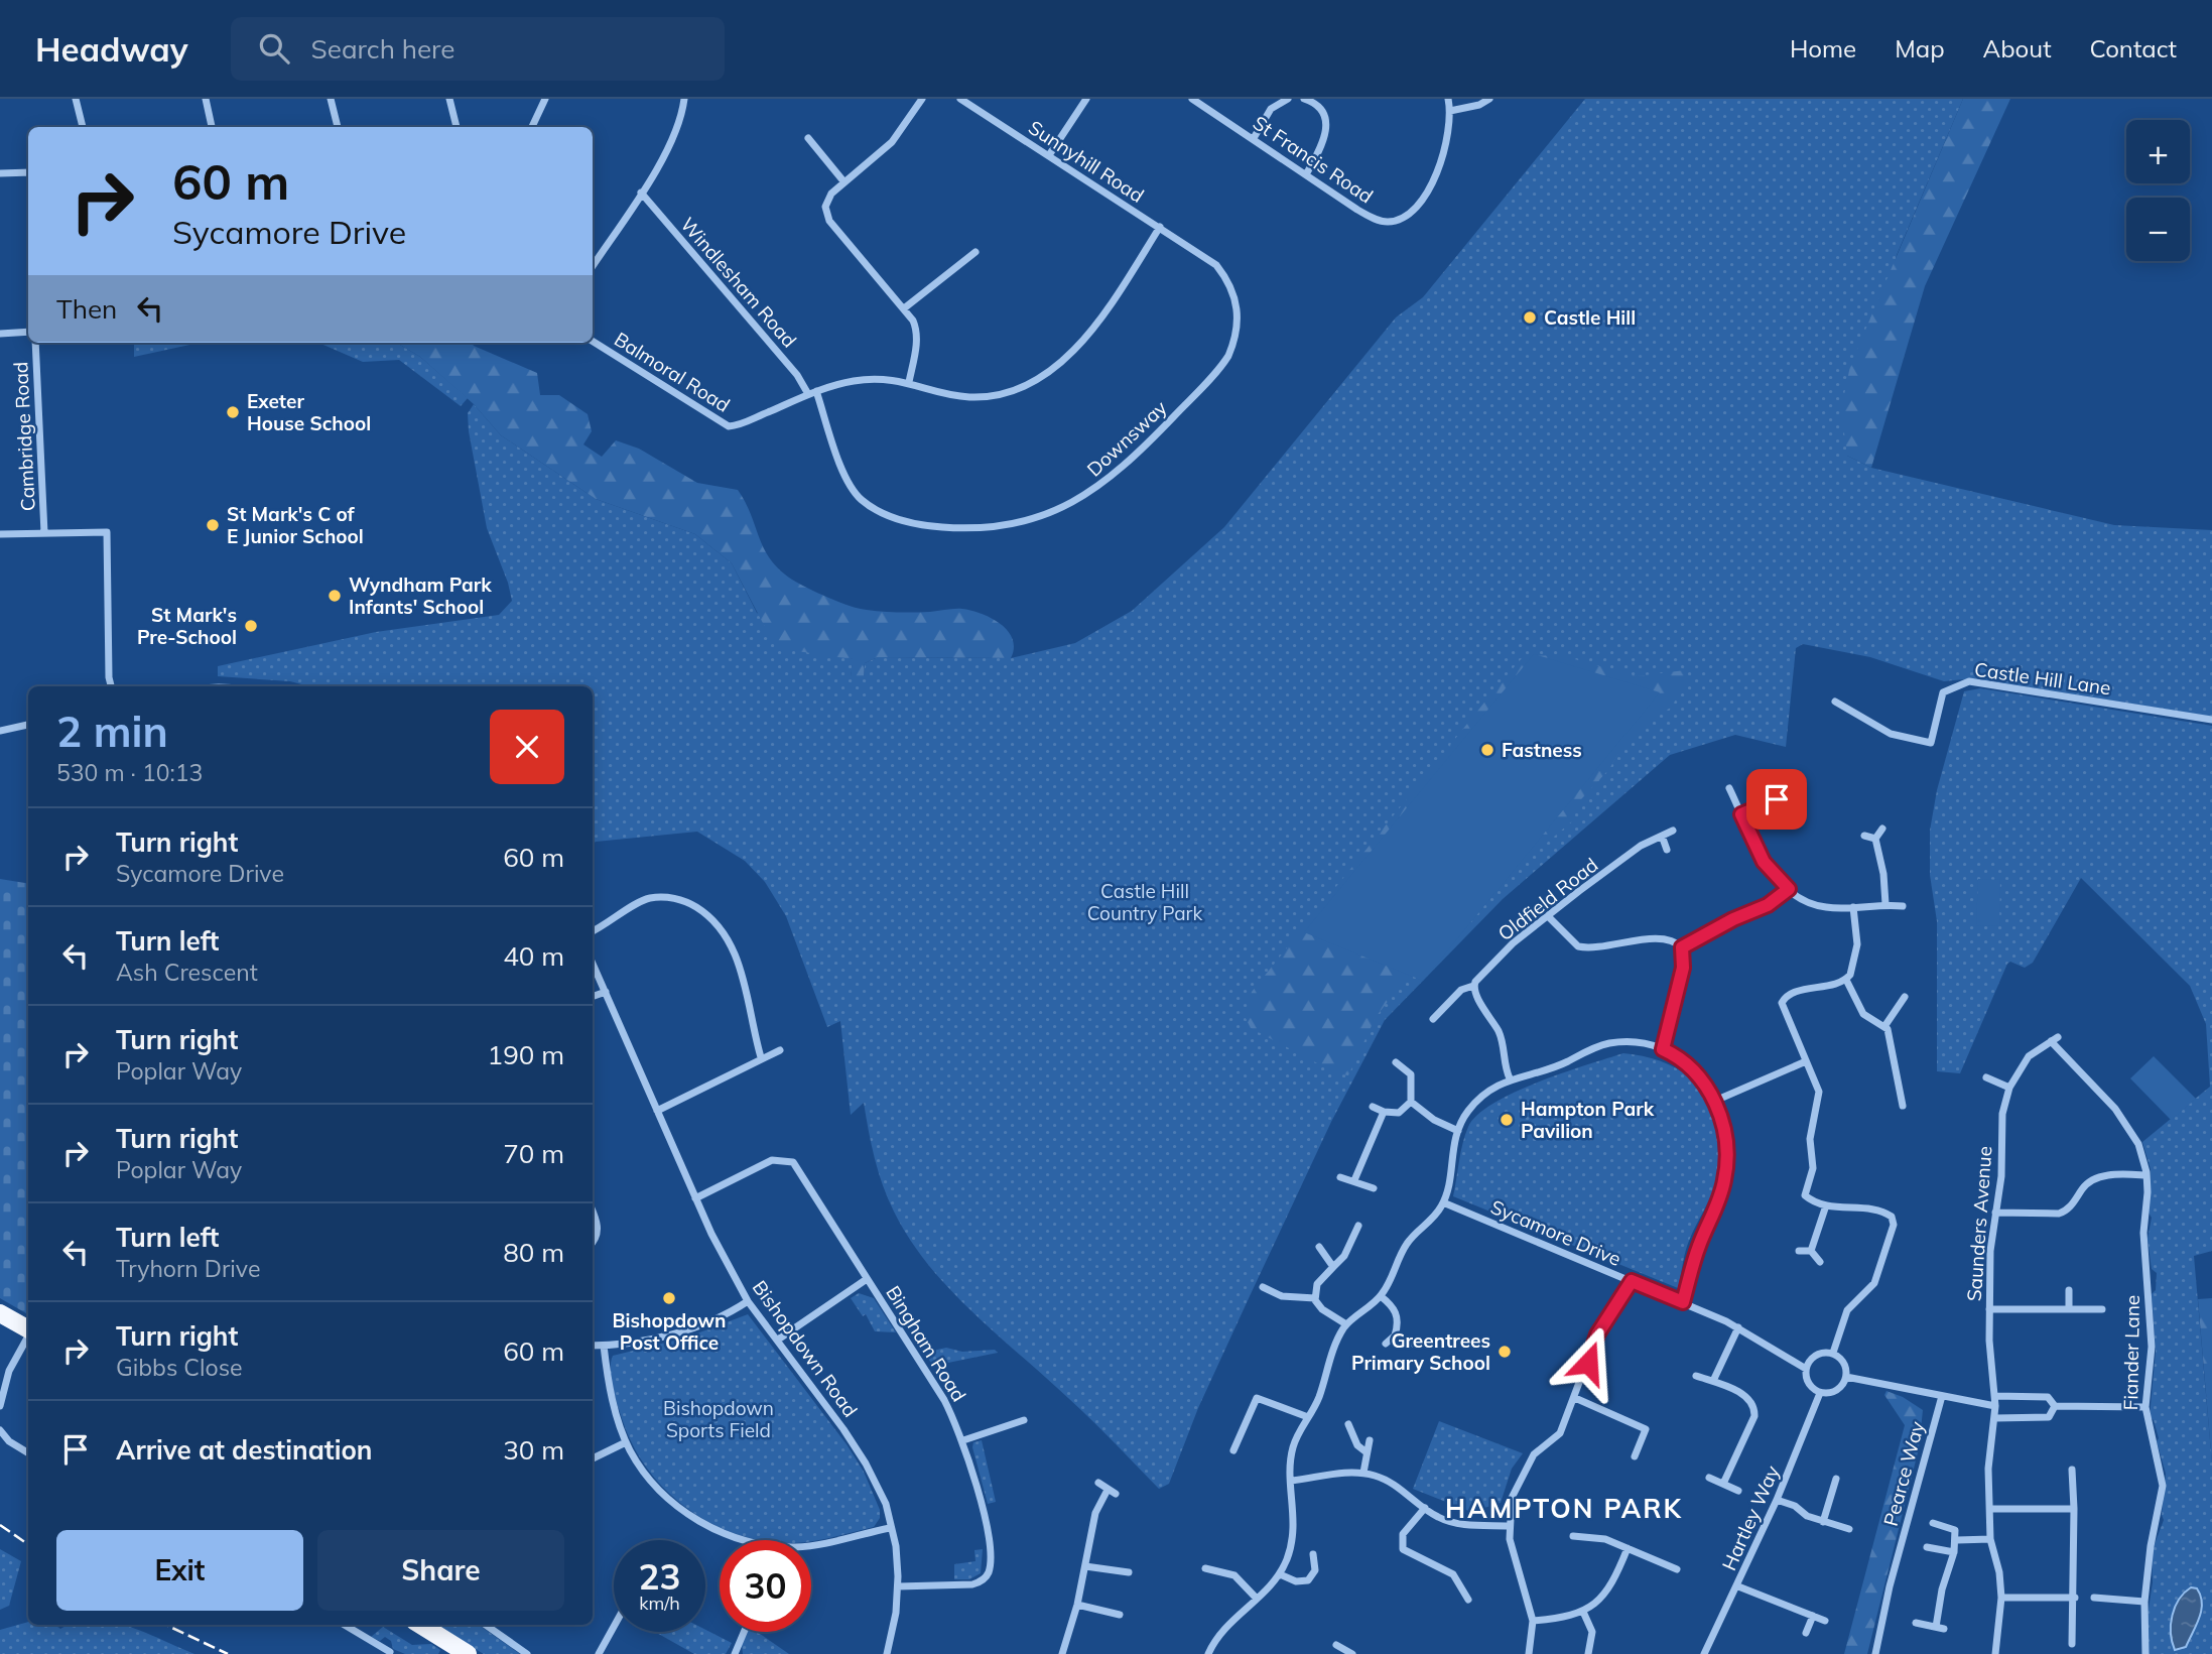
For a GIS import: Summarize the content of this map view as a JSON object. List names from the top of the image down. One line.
{"streets":{"street":["St Francis Road","Sunnyhill Road","Windlesham Road","Balmoral Road","Cambridge Road","Downsway","Castle Hill Lane","Oldfield Road","Saunders Avenue","Sycamore Drive","Bingham Road","Bishopdown Road","Fiander Lane","Pearce Way","Hartley Way"]},"crossings":[["Sunnyhill Road","Balmoral Road"],["Sunnyhill Road","Downsway"],["Windlesham Road","Balmoral Road"],["Windlesham Road","Downsway"],["Balmoral Road","Downsway"],["Saunders Avenue","Fiander Lane"],["Sycamore Drive","Hartley Way"],["Bingham Road","Bishopdown Road"]],"districts":["HAMPTON PARK"],"parks":["Castle Hill Country Park","Bishopdown Sports Field"],"places":["Castle Hill","Exeter House School","St Mark's C of E Junior School","Wyndham Park Infants' School","St Mark's Pre-School","Fastness","Hampton Park Pavilion","Bishopdown Post Office","Greentrees Primary School"],"page":{"header":"Headway","search":"Search here","nav":["Home","Map","About","Contact"],"map_buttons":["+","−"],"turn":["60 m","Sycamore Drive"],"then":"Then","heading":["2 min","530 m · 10:13"],"list":[{"name":"Turn right","note":"Sycamore Drive","value":"60 m"},{"name":"Turn left","note":"Ash Crescent","value":"40 m"},{"name":"Turn right","note":"Poplar Way","value":"190 m"},{"name":"Turn right","note":"Poplar Way","value":"70 m"},{"name":"Turn left","note":"Tryhorn Drive","value":"80 m"},{"name":"Turn right","note":"Gibbs Close","value":"60 m"},{"name":"Arrive at destination","value":"30 m"}],"buttons":["Exit","Share"],"speed":"23 km/h","limit":"30"}}
